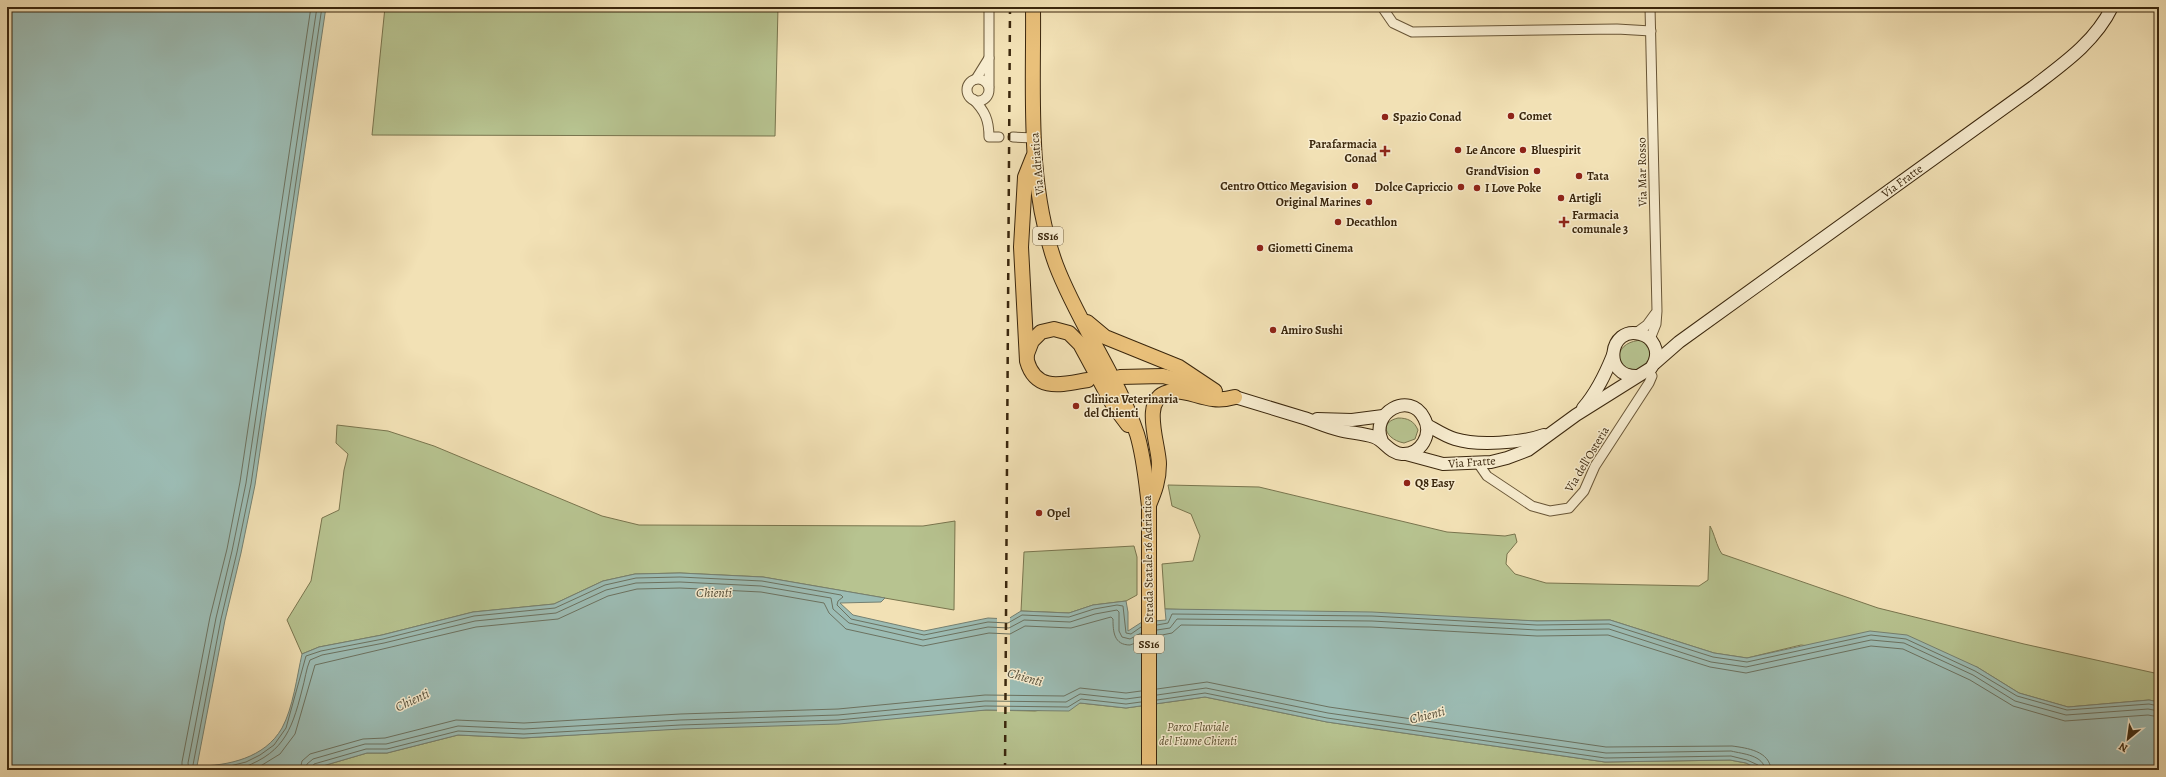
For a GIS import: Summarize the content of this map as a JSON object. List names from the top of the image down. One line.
{"streets":{"main road":["Via Adriatica","Via Fratte","SS16","Strada Statale 16 Adriatica"],"street":["Via Mar Rosso","Via dell'Osteria"]},"crossings":[["Via Adriatica","Strada Statale 16 Adriatica"],["Via Mar Rosso","Via Fratte"],["Via Mar Rosso","Via dell'Osteria"],["Via Fratte","Via dell'Osteria"]],"water":["Chienti"],"parks":["Parco Fluviale del Fiume Chienti"],"places":{"other":["Comet","Spazio Conad","Le Ancore","Bluespirit","GrandVision","Tata","Centro Ottico Megavision","Dolce Capriccio","I Love Poke","Artigli","Original Marines","Decathlon","Giometti Cinema","Amiro Sushi","Clinica Veterinaria del Chienti","Q8 Easy","Opel"],"health":["Parafarmacia Conad","Farmacia comunale 3"]},"north":"bottom left"}
